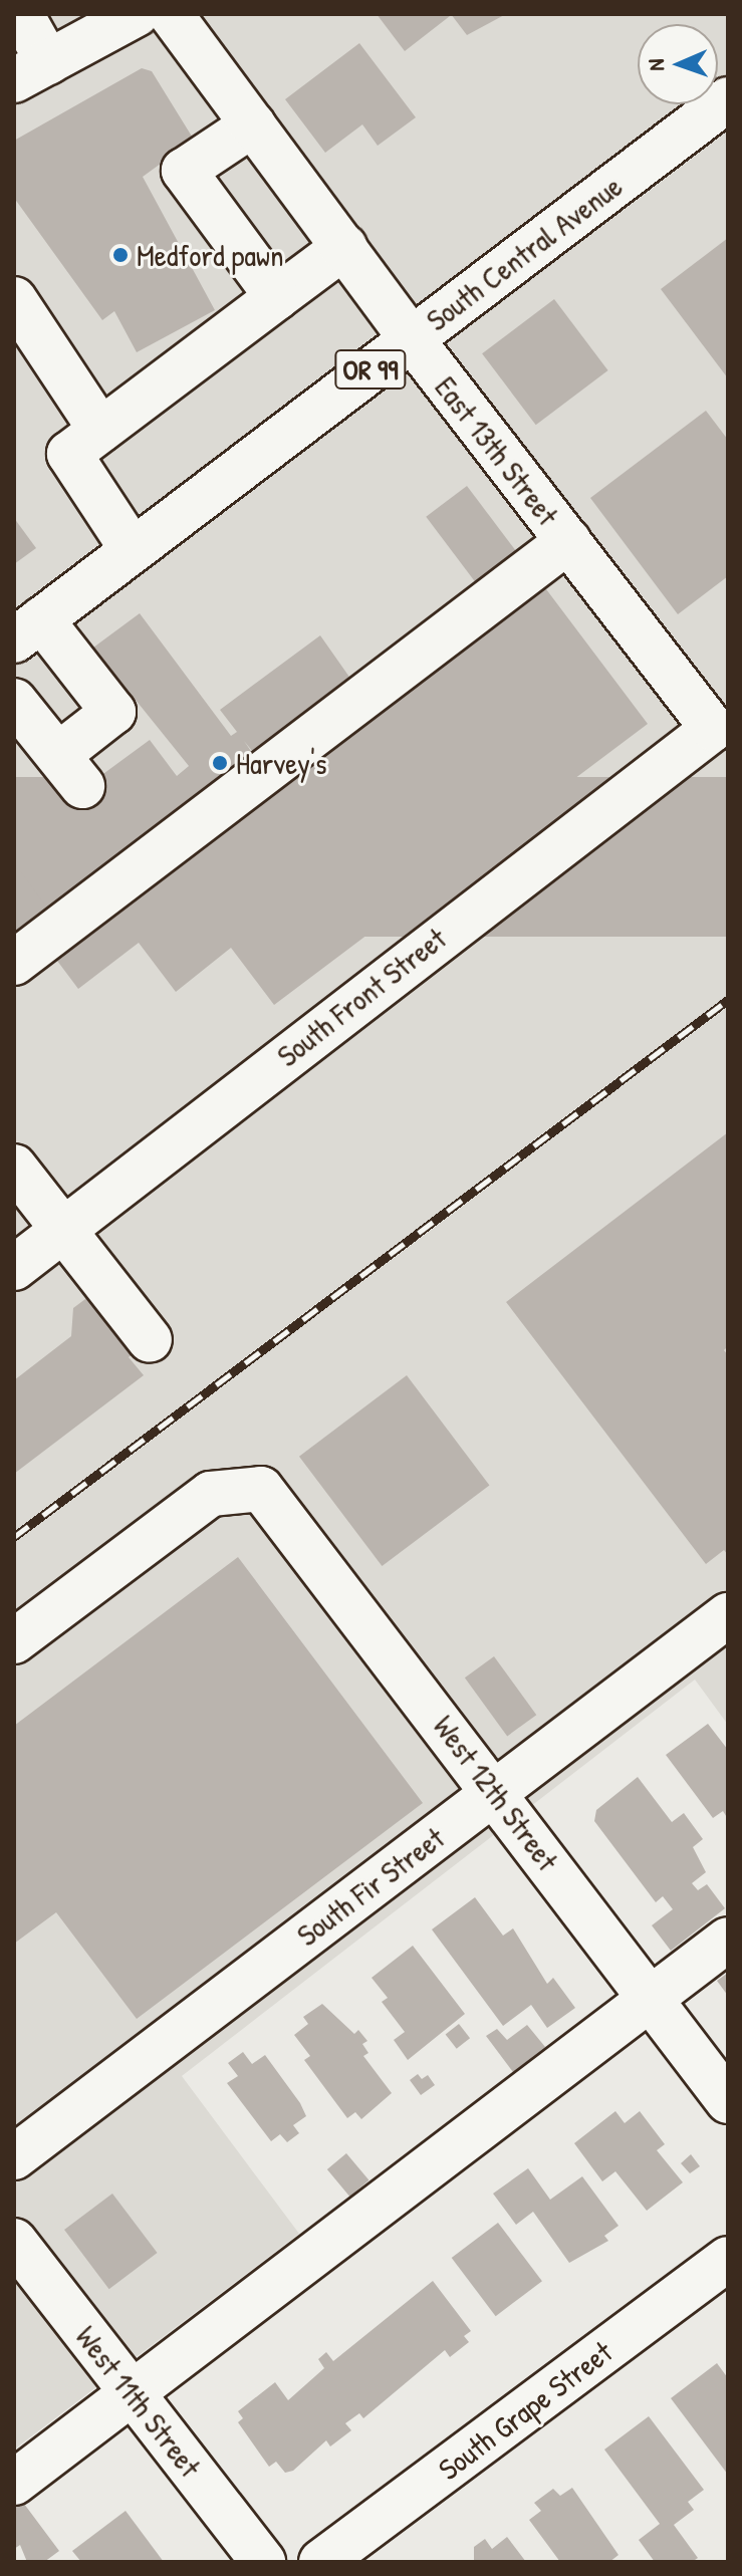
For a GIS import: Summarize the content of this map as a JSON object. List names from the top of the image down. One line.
{"streets":{"street":["South Central Avenue","OR 99","East 13th Street","South Front Street","West 12th Street","South Fir Street","West 11th Street","South Grape Street"]},"crossings":[["South Central Avenue","East 13th Street"],["East 13th Street","South Front Street"],["West 12th Street","South Fir Street"]],"places":["Medford pawn","Harvey's"],"north":"left"}
